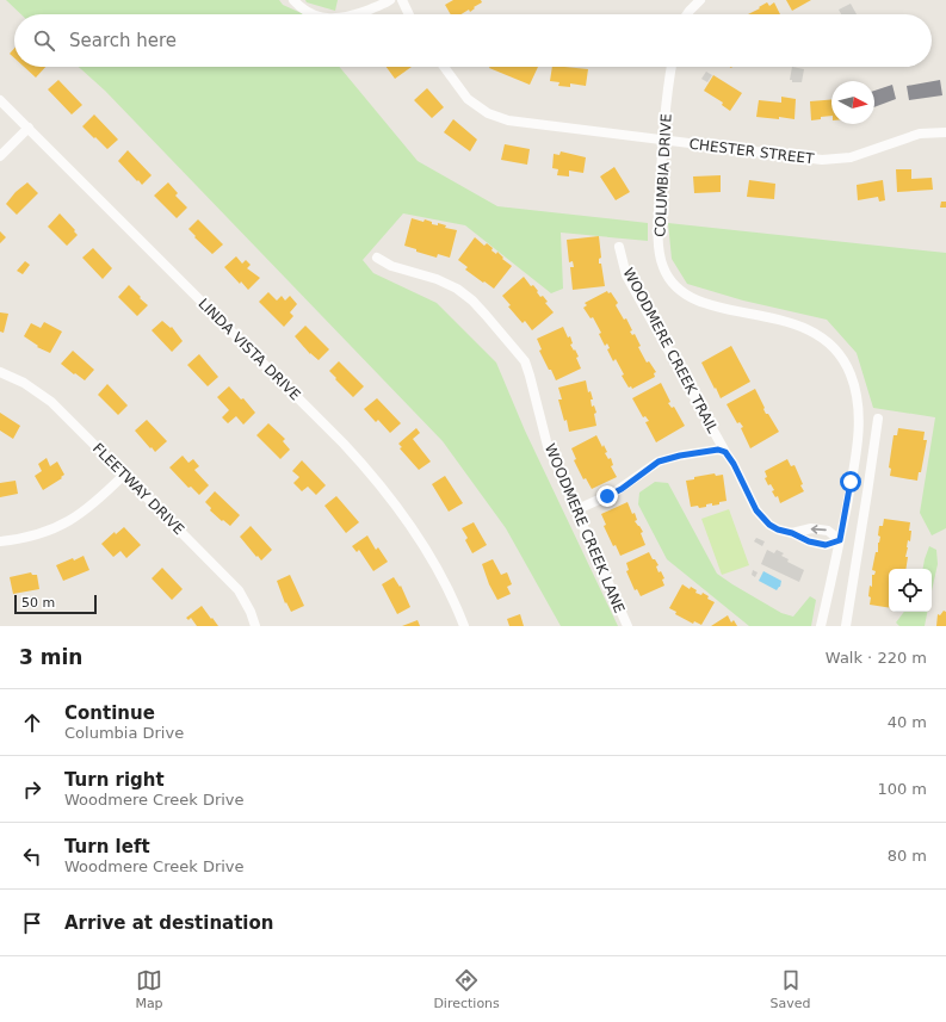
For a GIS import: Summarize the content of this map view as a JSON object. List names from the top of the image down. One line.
{"streets":{"street":["CHESTER STREET","COLUMBIA DRIVE","LINDA VISTA DRIVE","WOODMERE CREEK TRAIL","FLEETWAY DRIVE","WOODMERE CREEK LANE"]},"crossings":[["CHESTER STREET","COLUMBIA DRIVE"],["COLUMBIA DRIVE","WOODMERE CREEK TRAIL"]],"scale_bar":"50 m","north":"right","page":{"search":"Search here","scale":"50 m","heading":["3 min","Walk · 220 m"],"list":[["Continue","Columbia Drive","40 m"],["Turn right","Woodmere Creek Drive","100 m"],["Turn left","Woodmere Creek Drive","80 m"],"Arrive at destination"],"nav":["Map","Directions","Saved"]}}
